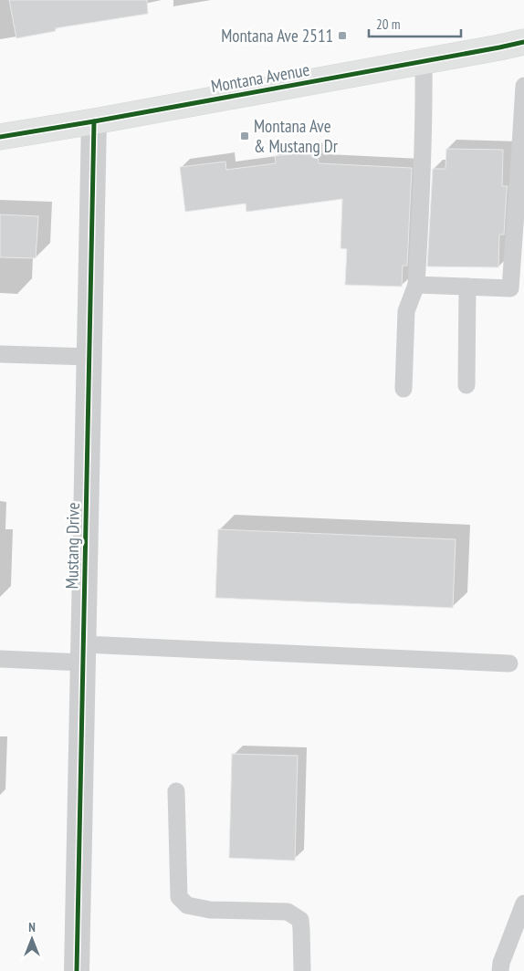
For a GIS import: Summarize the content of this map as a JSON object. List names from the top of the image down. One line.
{"streets":{"street":["Montana Avenue","Mustang Drive"]},"crossings":[["Montana Avenue","Mustang Drive"]],"places":{"transit":["Montana Ave 2511","Montana Ave & Mustang Dr"]},"scale_bar":"20 m","north":"top"}
